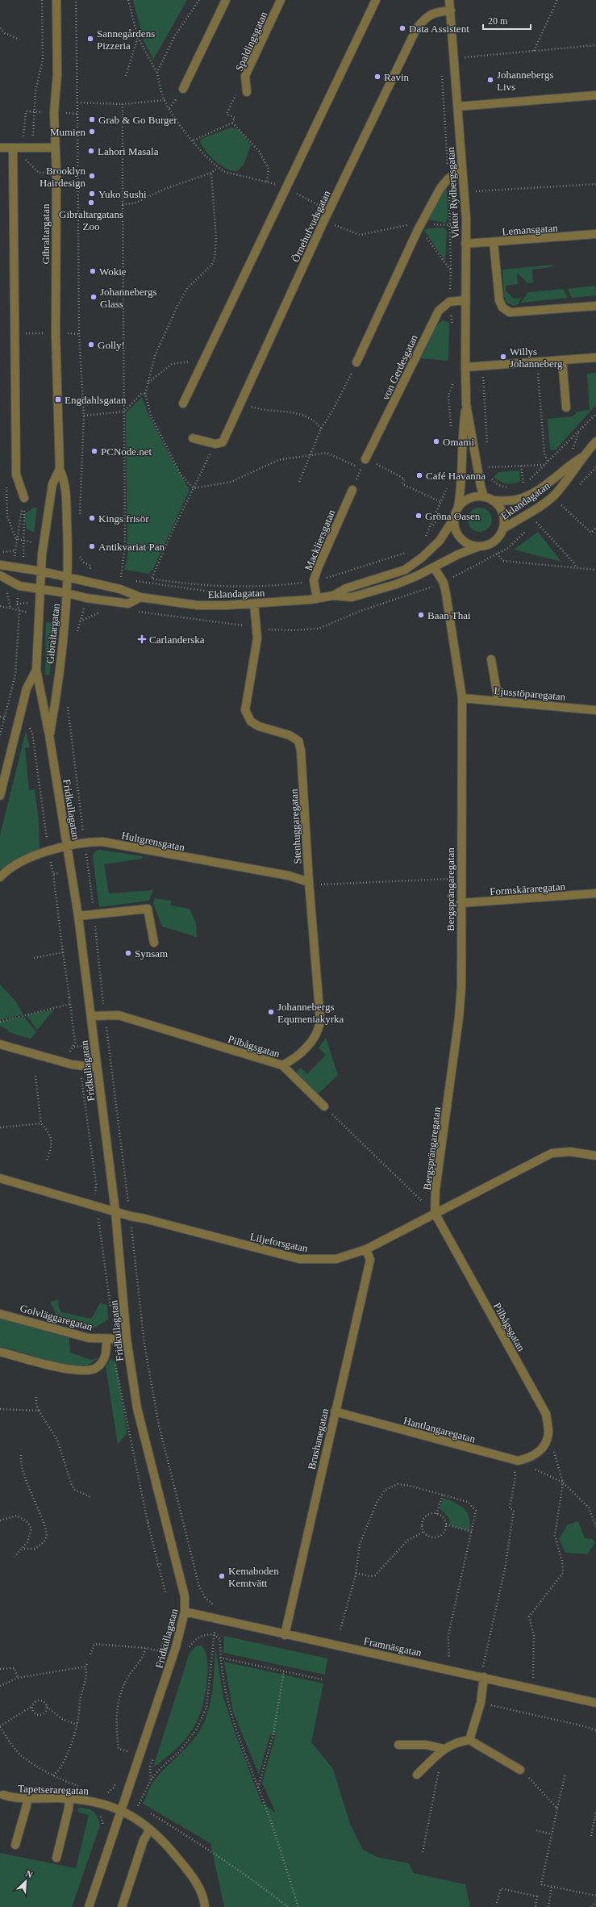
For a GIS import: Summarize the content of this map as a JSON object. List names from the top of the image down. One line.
{"streets":{"street":["Spaldingsgatan","Viktor Rydbergsgatan","Örnehufvudsgatan","Lemansgatan","Gibraltargatan","von Gerdesgatan","Eklandagatan","Mackliersgatan","Ljusstöparegatan","Fridkullagatan","Stenhuggaregatan","Hultgrensgatan","Formskäraregatan","Bergsprängaregatan","Pilbågsgatan","Liljeforsgatan","Golvläggaregatan","Hantlangaregatan","Brushanegatan","Framnäsgatan","Tapetseraregatan"]},"crossings":[["Viktor Rydbergsgatan","Örnehufvudsgatan"],["Viktor Rydbergsgatan","Lemansgatan"],["Viktor Rydbergsgatan","Eklandagatan"],["Gibraltargatan","Eklandagatan"],["Gibraltargatan","Fridkullagatan"],["Eklandagatan","Mackliersgatan"],["Eklandagatan","Stenhuggaregatan"],["Eklandagatan","Bergsprängaregatan"],["Ljusstöparegatan","Bergsprängaregatan"],["Fridkullagatan","Hultgrensgatan"],["Fridkullagatan","Pilbågsgatan"],["Fridkullagatan","Liljeforsgatan"],["Fridkullagatan","Golvläggaregatan"],["Fridkullagatan","Framnäsgatan"],["Fridkullagatan","Tapetseraregatan"],["Stenhuggaregatan","Hultgrensgatan"],["Stenhuggaregatan","Pilbågsgatan"],["Formskäraregatan","Bergsprängaregatan"],["Bergsprängaregatan","Pilbågsgatan"],["Bergsprängaregatan","Liljeforsgatan"],["Pilbågsgatan","Liljeforsgatan"],["Pilbågsgatan","Hantlangaregatan"],["Liljeforsgatan","Brushanegatan"],["Hantlangaregatan","Brushanegatan"],["Brushanegatan","Framnäsgatan"]],"places":{"other":["Data Assistent","Sannegårdens Pizzeria","Ravin","Johannebergs Livs","Grab & Go Burger","Mumien","Lahori Masala","Brooklyn Hairdesign","Yuko Sushi","Gibraltargatans Zoo","Wokie","Johannebergs Glass","Golly!","Willys Johanneberg","Omami","PCNode.net","Café Havanna","Gröna Oasen","Kings frisör","Antikvariat Pan","Baan Thai","Synsam","Johannebergs Equmeniakyrka","Kemaboden Kemtvätt"],"transit":["Engdahlsgatan"],"health":["Carlanderska"]},"scale_bar":"20 m","north":"top right"}
